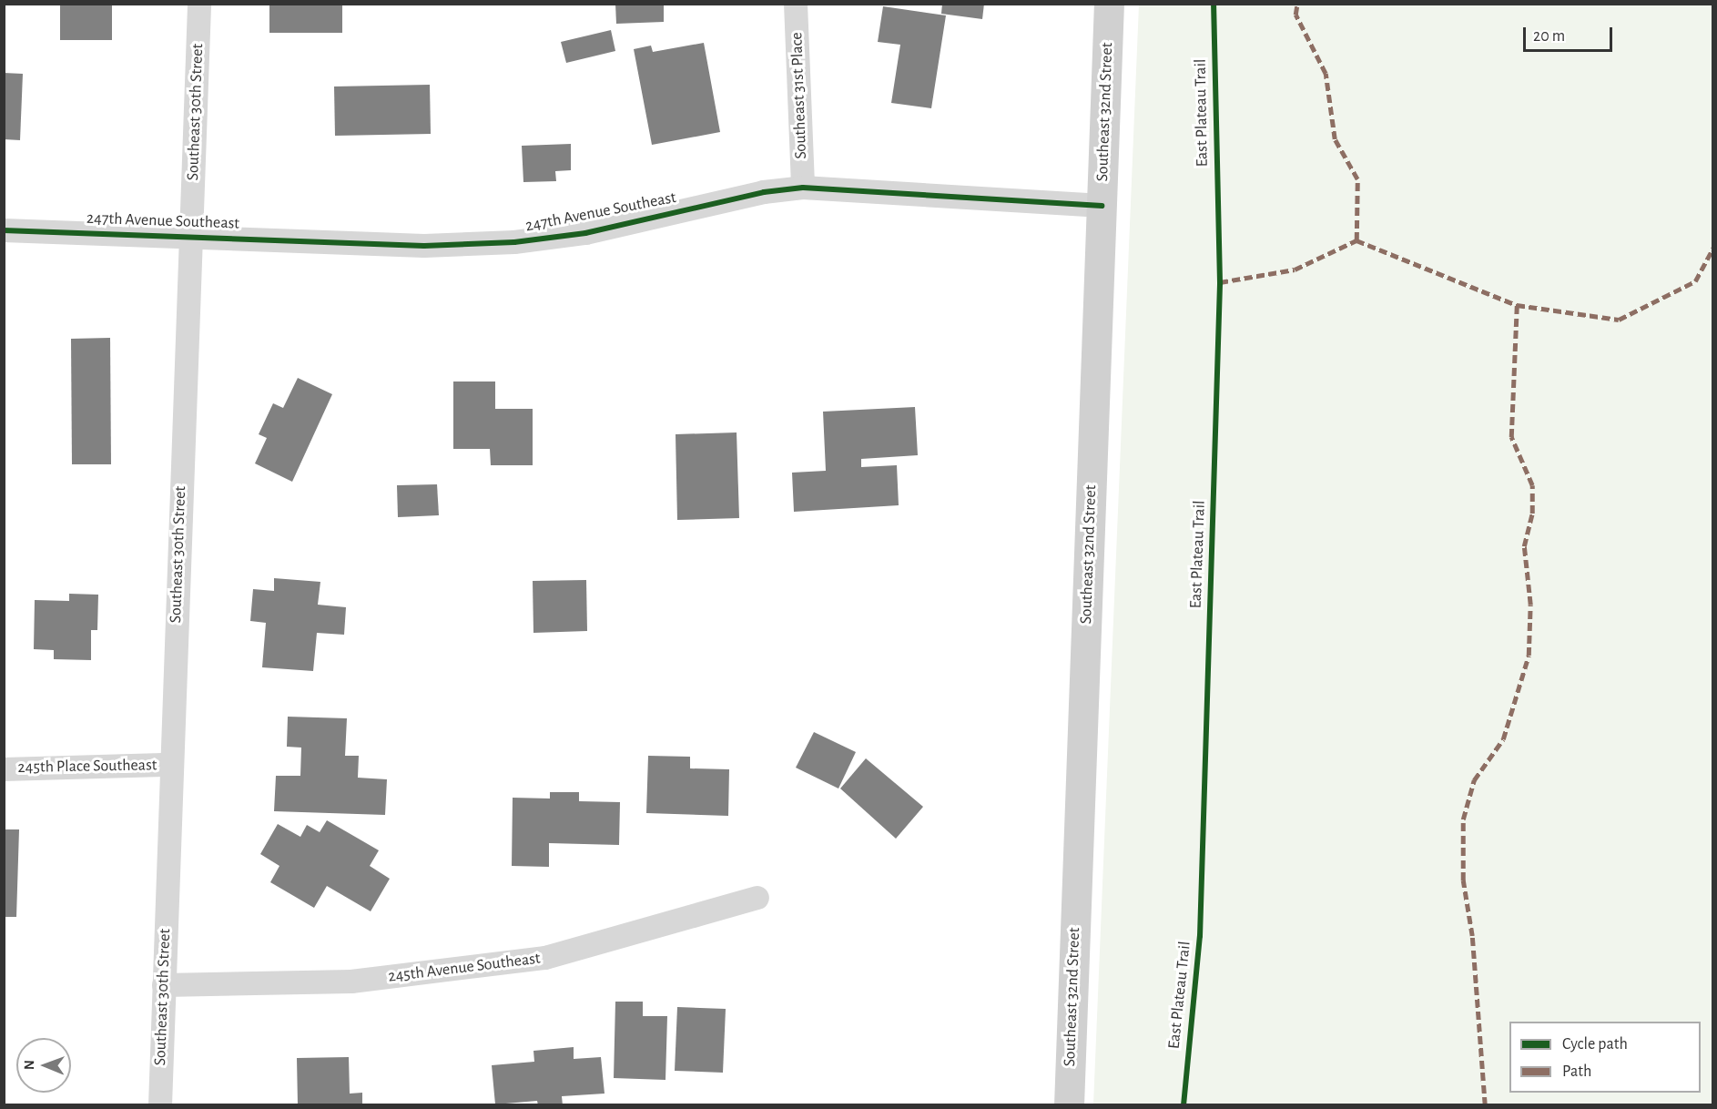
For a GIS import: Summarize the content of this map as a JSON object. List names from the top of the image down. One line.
{"streets":{"street":["Southeast 31st Place","Southeast 30th Street","Southeast 32nd Street","247th Avenue Southeast","245th Place Southeast","245th Avenue Southeast"],"cycle path":["East Plateau Trail"]},"crossings":[["Southeast 31st Place","247th Avenue Southeast"],["Southeast 30th Street","247th Avenue Southeast"],["Southeast 30th Street","245th Place Southeast"],["Southeast 30th Street","245th Avenue Southeast"],["Southeast 32nd Street","247th Avenue Southeast"]],"legend":["Cycle path","Path"],"scale_bar":"20 m","north":"left"}
